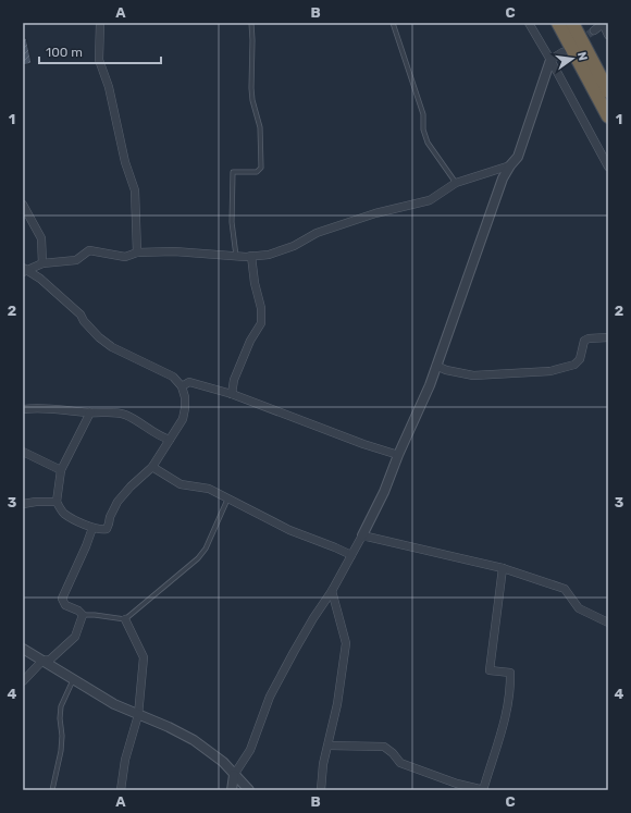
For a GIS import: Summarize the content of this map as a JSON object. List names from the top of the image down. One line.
{"scale_bar":"100 m","north":"right","grid":{"columns":["A","B","C"],"rows":["1","2","3","4"]}}
